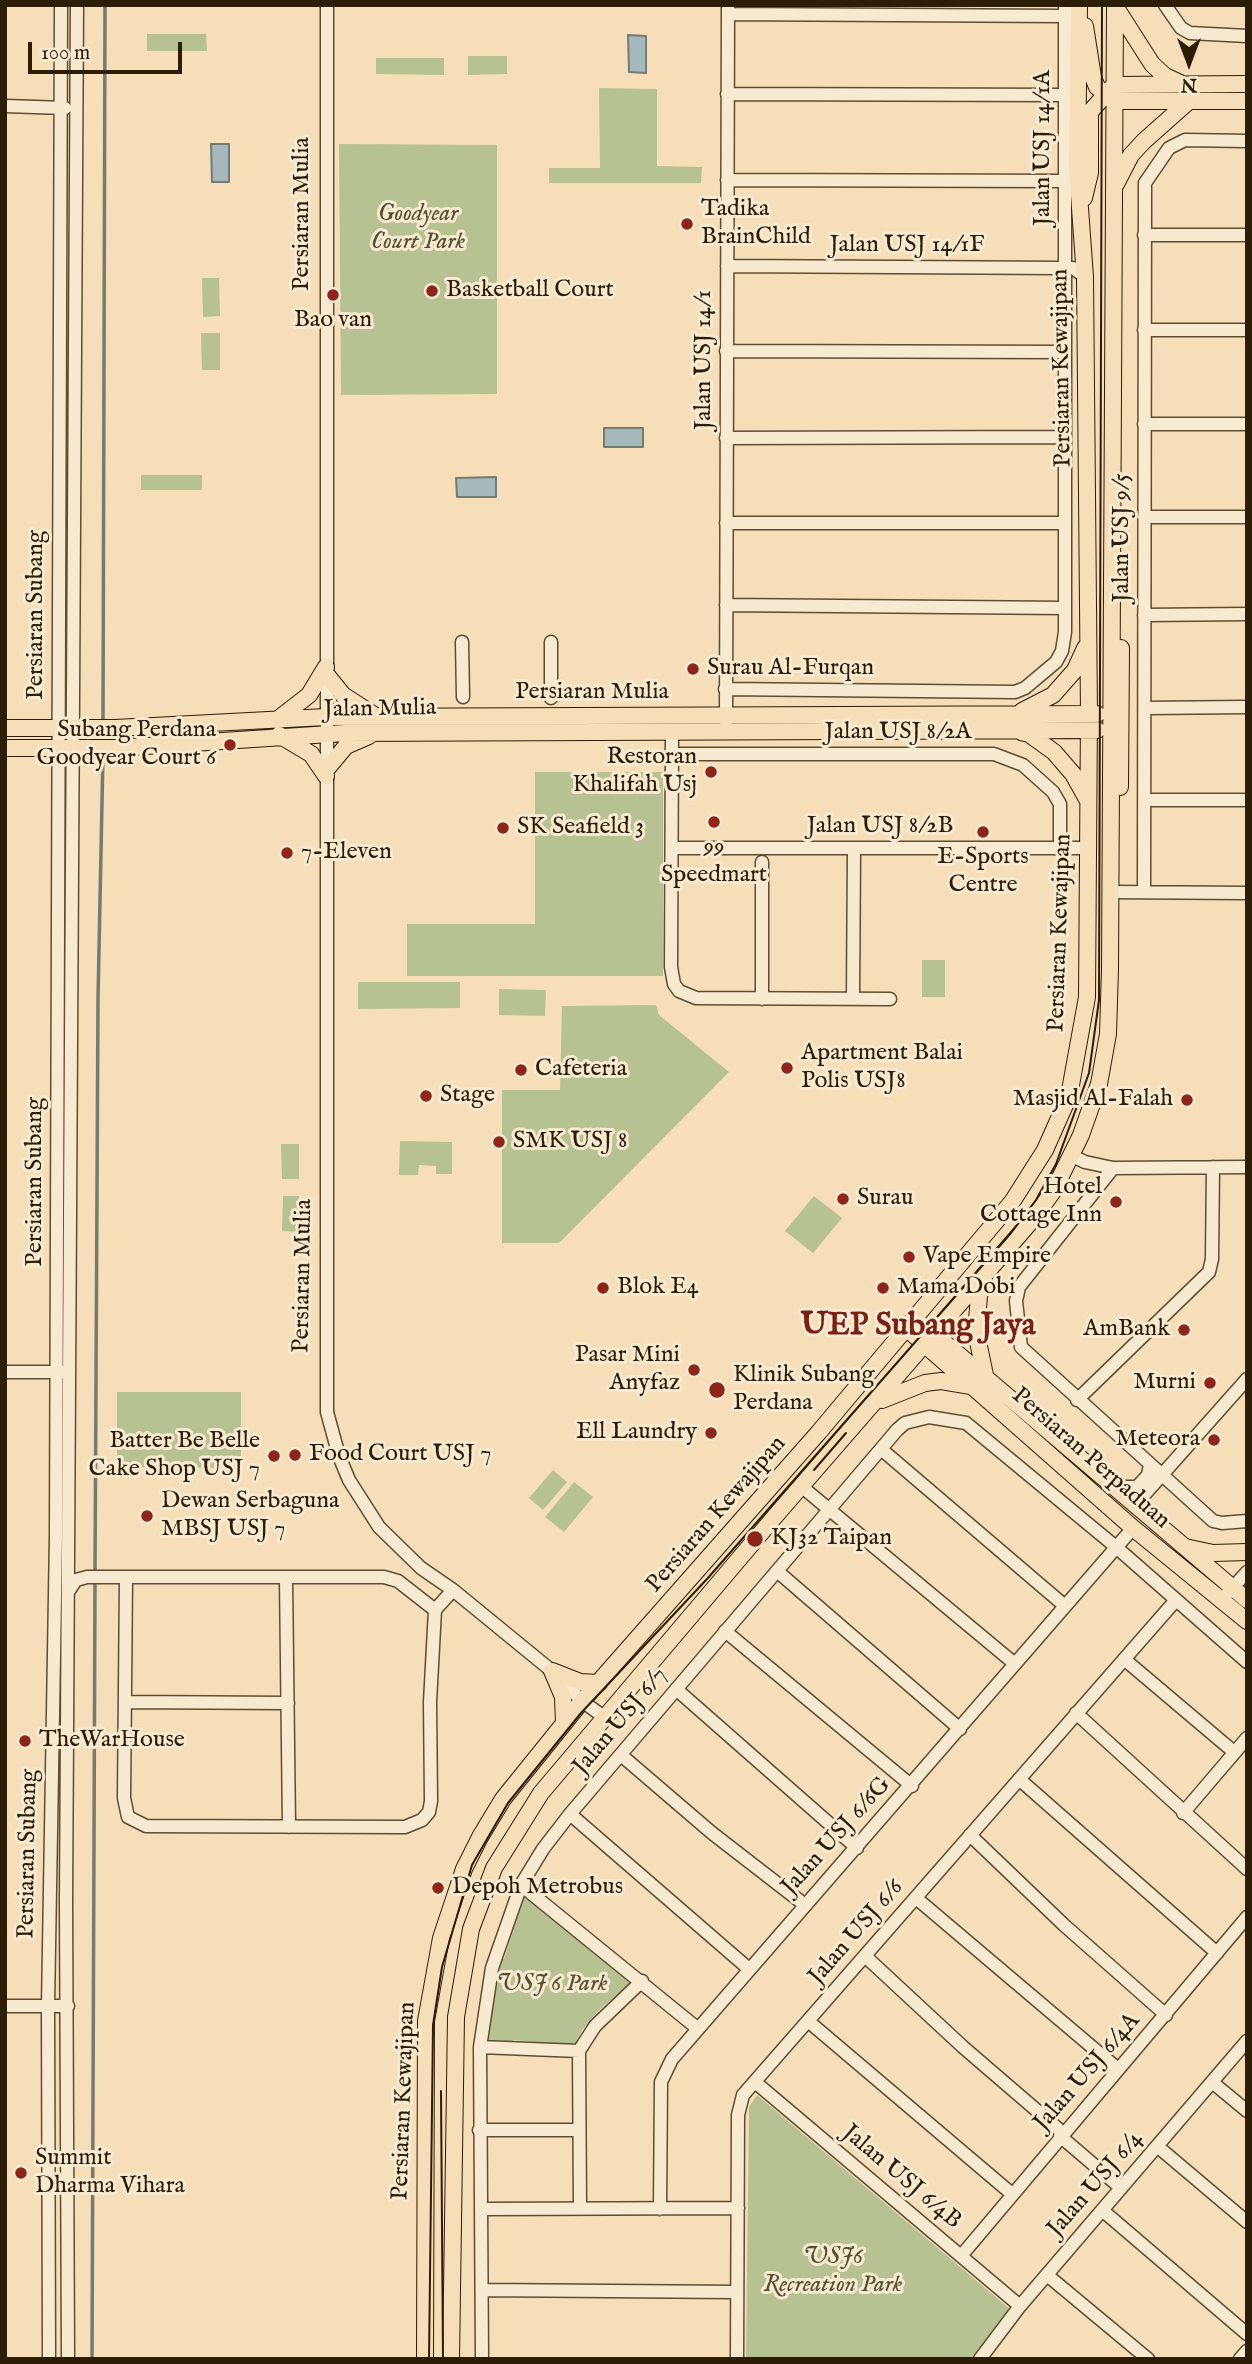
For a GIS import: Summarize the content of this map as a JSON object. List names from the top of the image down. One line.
{"streets":{"main road":["Persiaran Mulia","Persiaran Kewajipan","Jalan Mulia","Persiaran Perpaduan"],"street":["Jalan USJ 14/1A","Jalan USJ 14/1F","Jalan USJ 14/1","Jalan USJ 9/5","Persiaran Subang","Jalan USJ 8/2A","Jalan USJ 8/2B","Jalan USJ 6/7","Jalan USJ 6/6G","Jalan USJ 6/6","Jalan USJ 6/4A","Jalan USJ 6/4B","Jalan USJ 6/4"]},"crossings":[["Jalan USJ 14/1A","Jalan USJ 14/1F"],["Jalan USJ 14/1A","Jalan USJ 14/1"],["Persiaran Mulia","Jalan USJ 14/1"],["Persiaran Mulia","Persiaran Kewajipan"],["Persiaran Mulia","Jalan Mulia"],["Jalan USJ 14/1F","Jalan USJ 14/1"],["Jalan USJ 14/1F","Persiaran Kewajipan"],["Persiaran Kewajipan","Jalan USJ 8/2B"],["Persiaran Kewajipan","Persiaran Perpaduan"],["Persiaran Subang","Jalan Mulia"],["Jalan USJ 8/2A","Jalan USJ 8/2B"],["Persiaran Perpaduan","Jalan USJ 6/6G"],["Jalan USJ 6/7","Jalan USJ 6/6G"],["Jalan USJ 6/7","Jalan USJ 6/6"],["Jalan USJ 6/6","Jalan USJ 6/4B"],["Jalan USJ 6/4A","Jalan USJ 6/4B"],["Jalan USJ 6/4B","Jalan USJ 6/4"]],"districts":["UEP Subang Jaya"],"parks":["Goodyear Court Park","USJ 6 Park","USJ6 Recreation Park"],"places":["Tadika BrainChild","Basketball Court","Bao van","Surau Al-Furqan","Subang Perdana Goodyear Court 6","Restoran Khalifah Usj","99 Speedmart","SK Seafield 3","E-Sports Centre","7-Eleven","Apartment Balai Polis USJ8","Cafeteria","Stage","Masjid Al-Falah","SMK USJ 8","Surau","Hotel Cottage Inn","Vape Empire","Blok E4","Mama Dobi","AmBank","Pasar Mini Anyfaz","Murni","Klinik Subang Perdana","Ell Laundry","Meteora","Food Court USJ 7","Batter Be Belle Cake Shop USJ 7","Dewan Serbaguna MBSJ USJ 7","KJ32 Taipan","TheWarHouse","Depoh Metrobus","Summit Dharma Vihara"],"scale_bar":"100 m","north":"bottom"}
